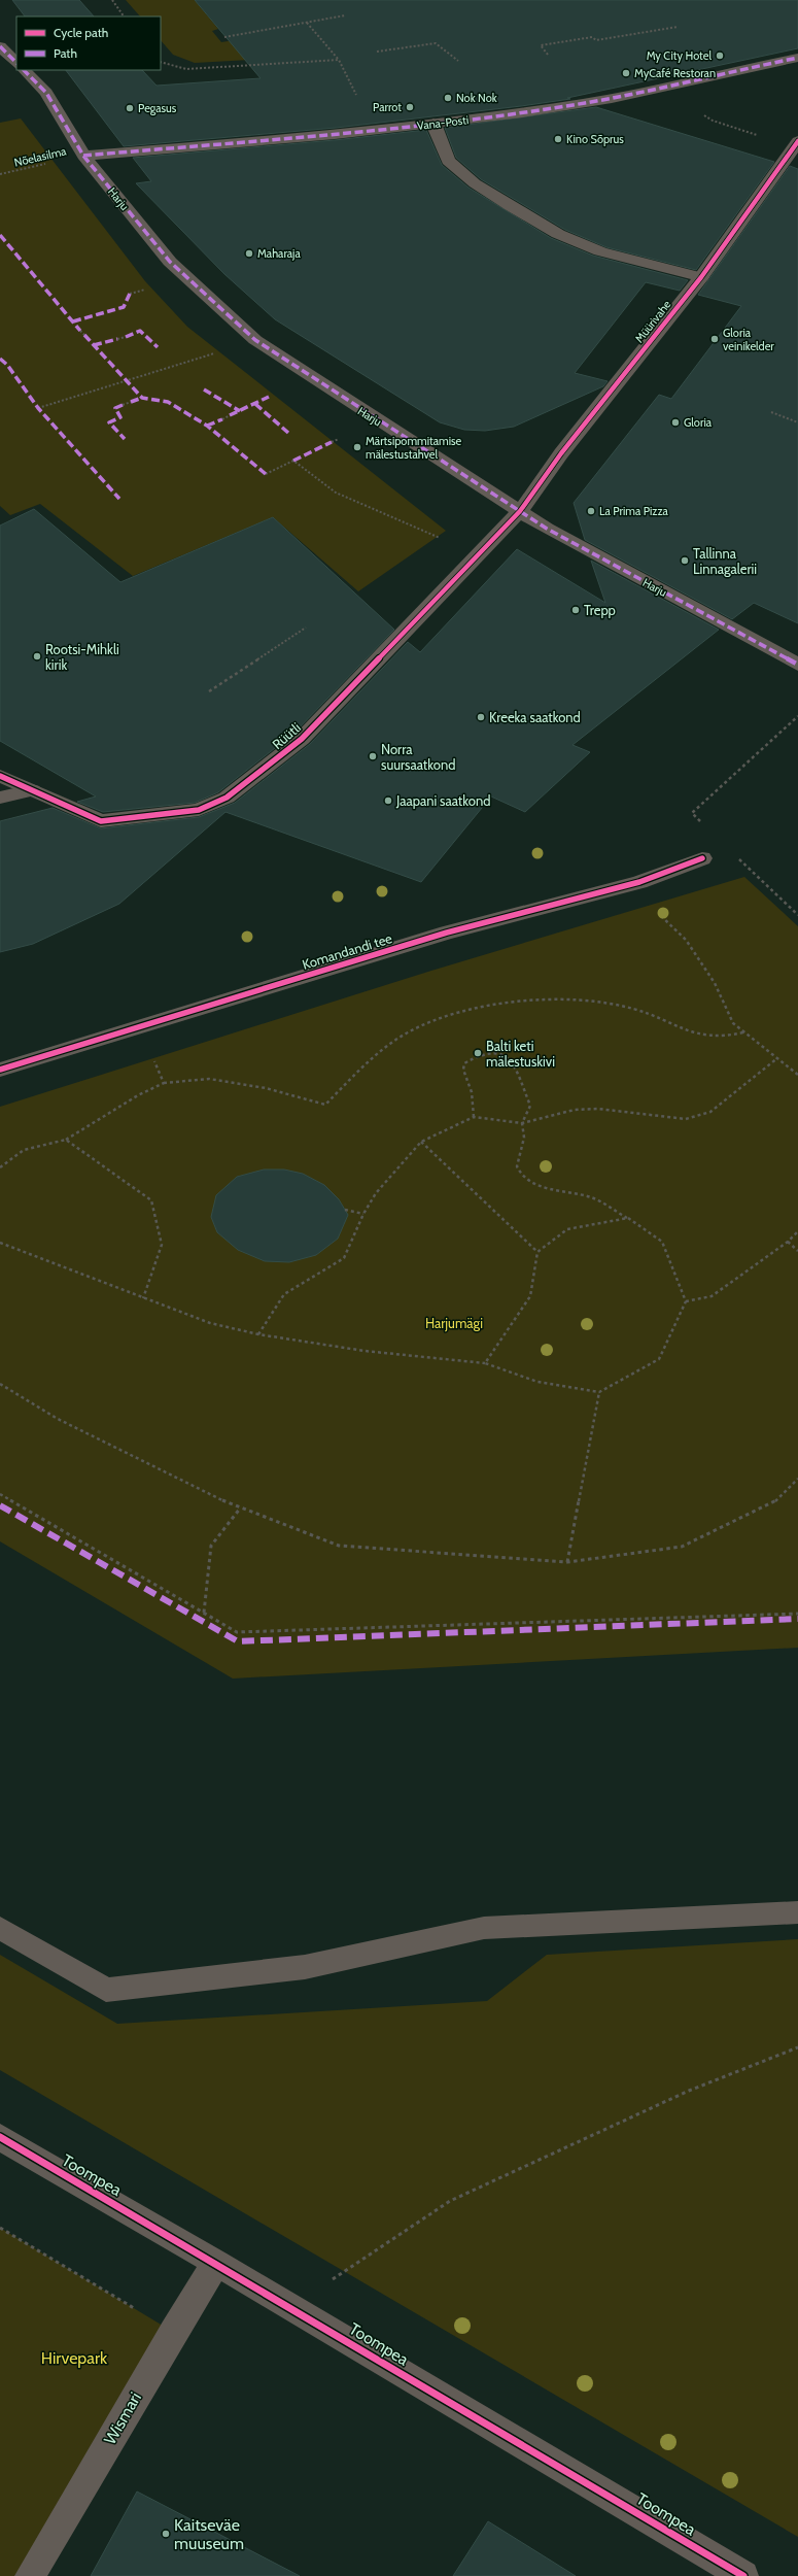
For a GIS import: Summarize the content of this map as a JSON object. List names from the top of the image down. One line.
{"streets":{"street":["Vana-Posti","Harju","Müürivahe","Rüütli","Komandandi tee","Toompea","Wismari"],"path":["Nõelasilma"]},"crossings":[["Vana-Posti","Nõelasilma"],["Vana-Posti","Harju"],["Nõelasilma","Harju"],["Harju","Müürivahe"],["Harju","Rüütli"],["Müürivahe","Rüütli"],["Toompea","Wismari"]],"parks":["Harjumägi","Hirvepark"],"places":["My City Hotel","MyCafé Restoran","Nok Nok","Parrot","Pegasus","Kino Sõprus","Maharaja","Gloria veinikelder","Gloria","Märtsipommitamise mälestustahvel","La Prima Pizza","Tallinna Linnagalerii","Trepp","Rootsi-Mihkli kirik","Kreeka saatkond","Norra suursaatkond","Jaapani saatkond","Balti keti mälestuskivi","Kaitseväe muuseum"],"legend":["Cycle path","Path"]}
